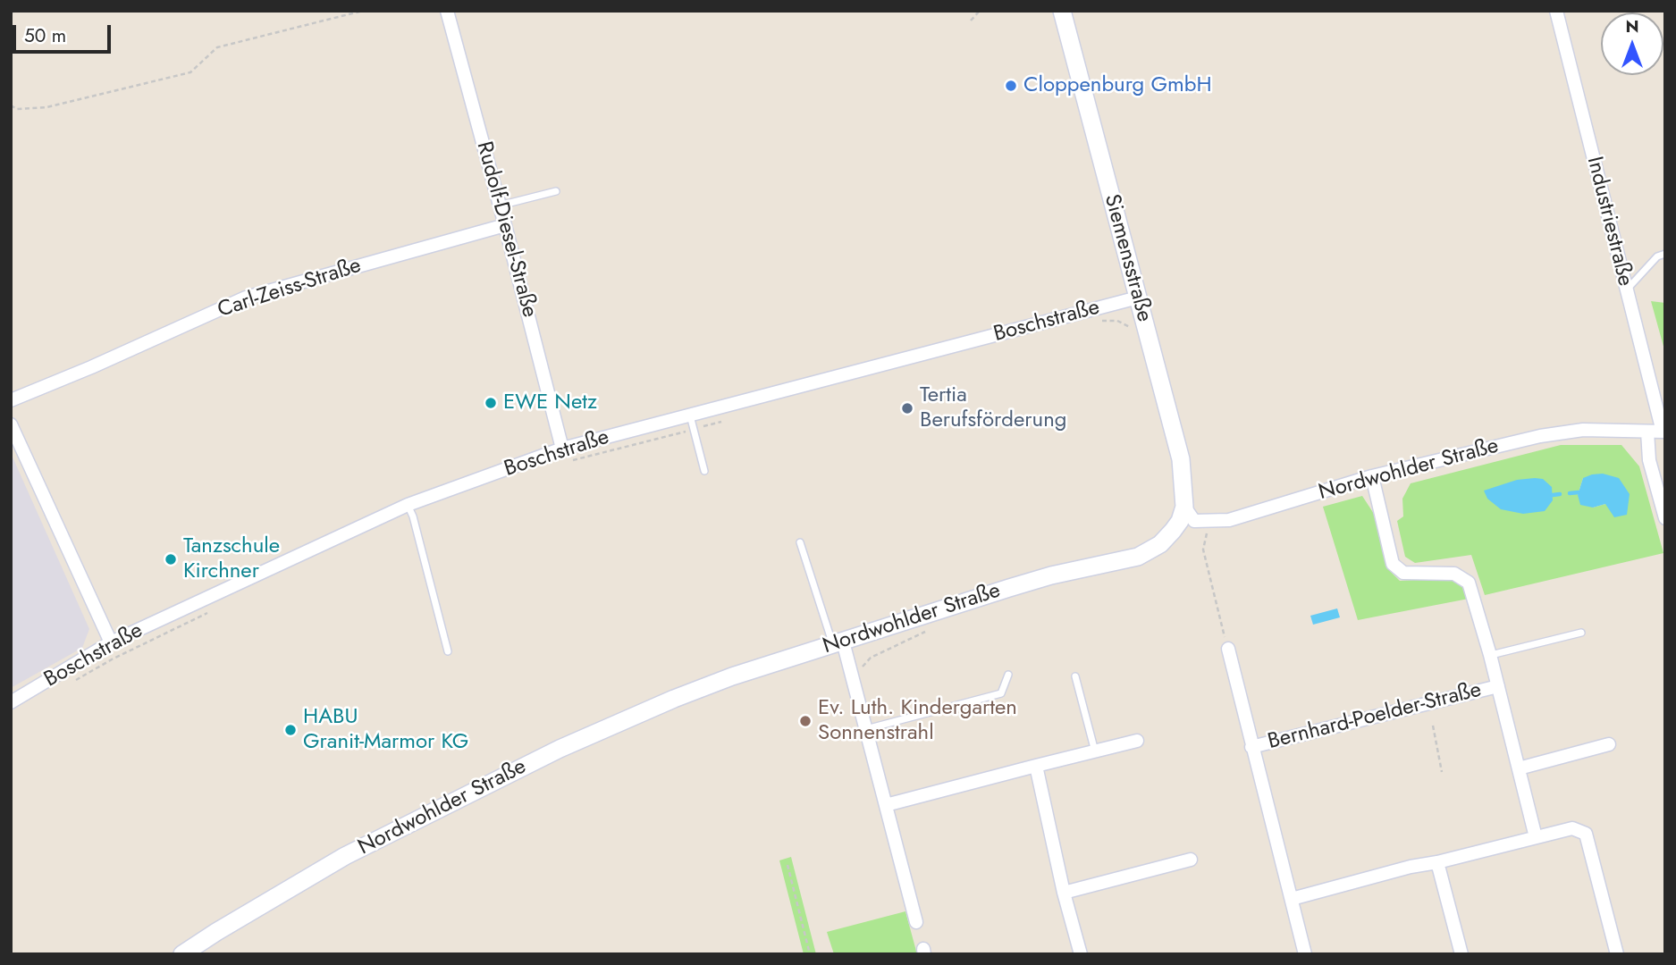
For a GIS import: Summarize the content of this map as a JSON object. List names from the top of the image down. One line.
{"streets":{"main road":["Siemensstraße","Nordwohlder Straße"],"street":["Industriestraße","Rudolf-Diesel-Straße","Carl-Zeiss-Straße","Boschstraße","Bernhard-Poelder-Straße"]},"crossings":[["Industriestraße","Nordwohlder Straße"],["Rudolf-Diesel-Straße","Carl-Zeiss-Straße"],["Rudolf-Diesel-Straße","Boschstraße"],["Siemensstraße","Boschstraße"],["Siemensstraße","Nordwohlder Straße"]],"places":["Cloppenburg GmbH","EWE Netz","Tertia Berufsförderung","Tanzschule Kirchner","Ev. Luth. Kindergarten Sonnenstrahl","HABU Granit-Marmor KG"],"scale_bar":"50 m","north":"top"}
